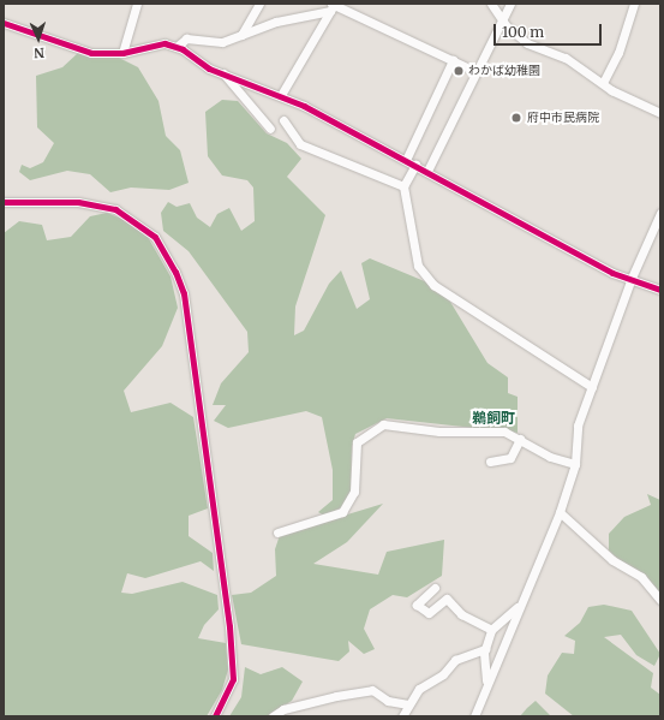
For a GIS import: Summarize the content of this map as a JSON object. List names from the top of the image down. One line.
{"districts":["鵜飼町"],"places":["わかば幼稚園","府中市民病院"],"scale_bar":"100 m","north":"bottom"}
